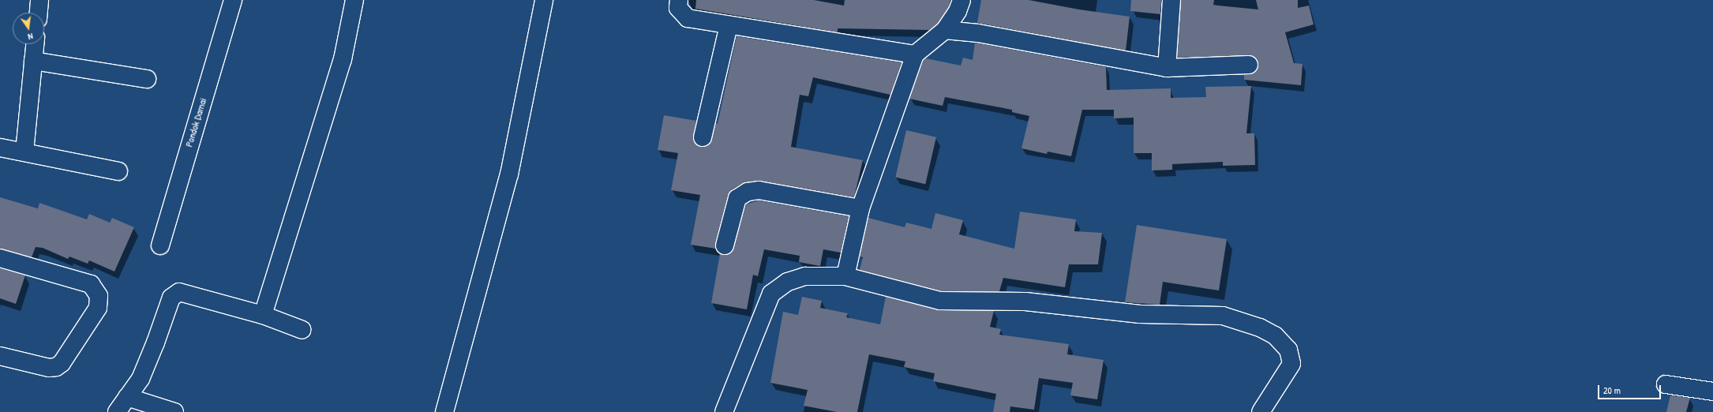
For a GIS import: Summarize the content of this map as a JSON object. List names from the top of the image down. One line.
{"streets":{"street":["Pondok Damai"]},"scale_bar":"20 m","north":"bottom"}
